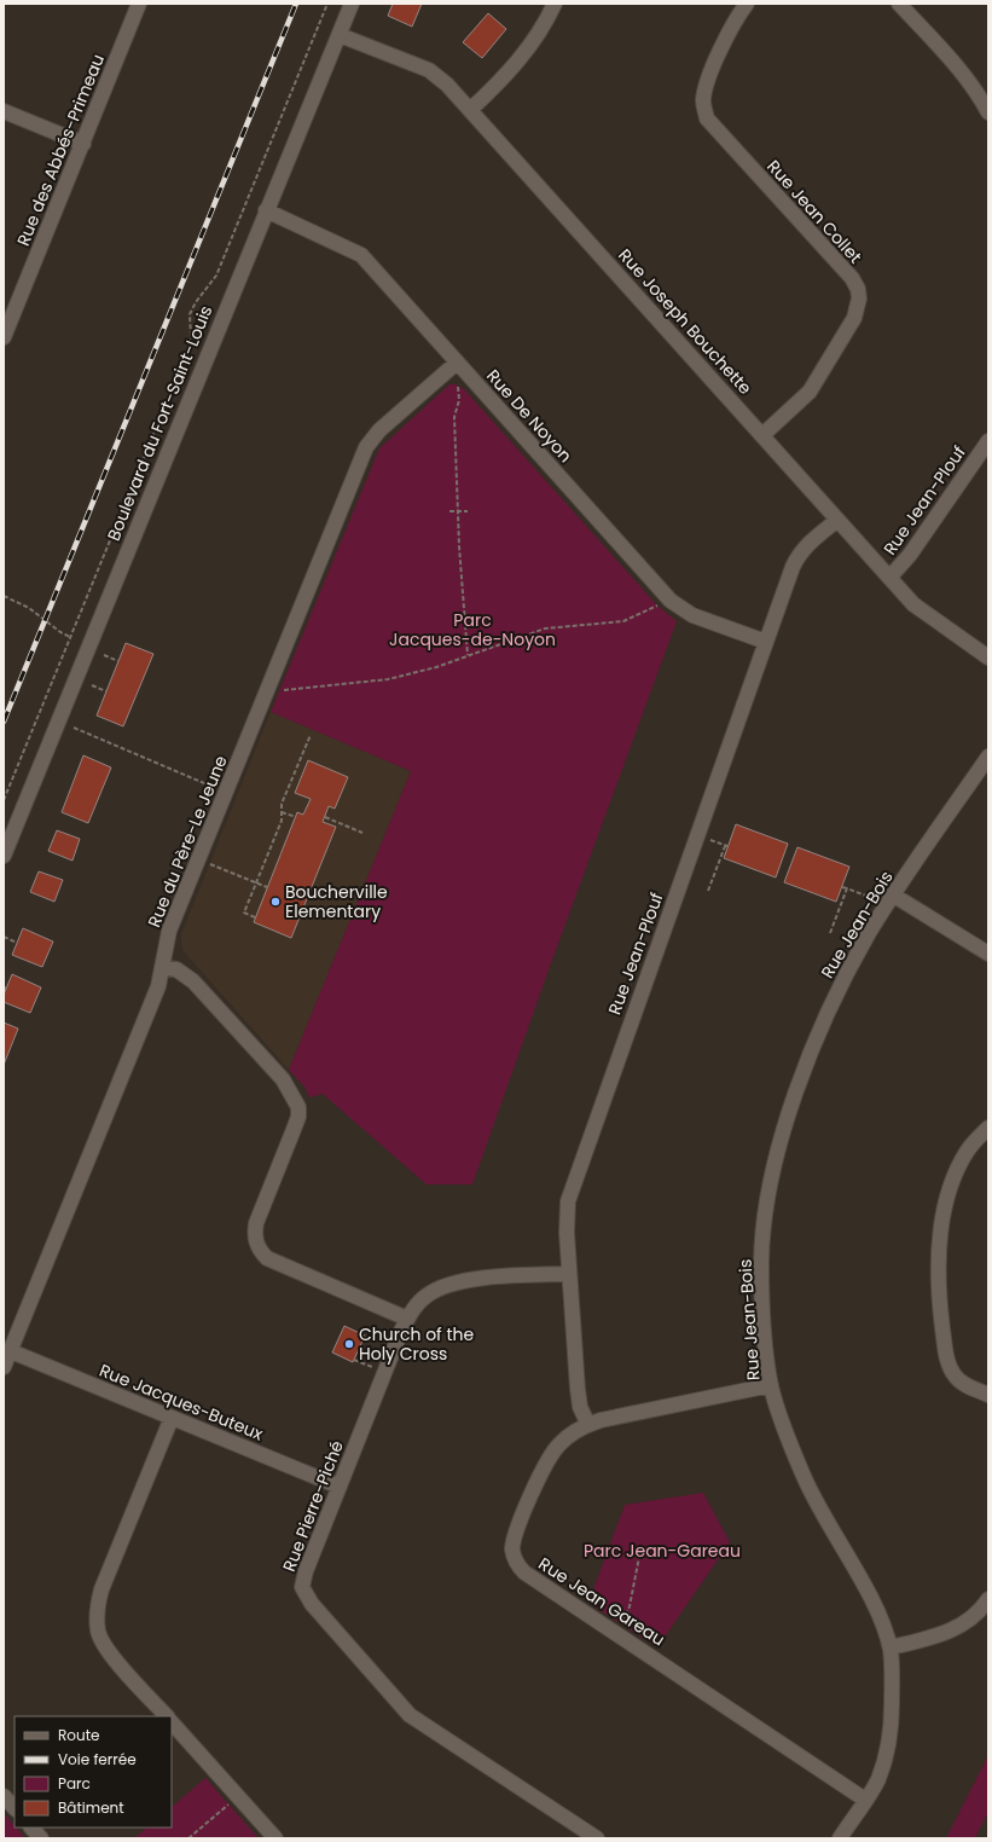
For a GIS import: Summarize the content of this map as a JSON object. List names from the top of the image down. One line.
{"streets":{"street":["Rue des Abbés-Primeau","Rue Jean Collet","Rue Joseph Bouchette","Rue De Noyon","Boulevard du Fort-Saint-Louis","Rue Jean-Plouf","Rue du Père-Le Jeune","Rue Jean-Bois","Rue Jacques-Buteux","Rue Pierre-Piché","Rue Jean Gareau"]},"crossings":[["Rue Jean Collet","Rue Joseph Bouchette"],["Rue Joseph Bouchette","Boulevard du Fort-Saint-Louis"],["Rue Joseph Bouchette","Rue Jean-Plouf"],["Rue De Noyon","Boulevard du Fort-Saint-Louis"],["Rue De Noyon","Rue Jean-Plouf"],["Rue De Noyon","Rue du Père-Le Jeune"],["Rue Jean-Plouf","Rue Pierre-Piché"],["Rue Jean-Plouf","Rue Jean Gareau"],["Rue du Père-Le Jeune","Rue Jacques-Buteux"],["Rue Jean-Bois","Rue Jean Gareau"],["Rue Jacques-Buteux","Rue Pierre-Piché"]],"parks":["Parc Jacques-de-Noyon","Parc Jean-Gareau"],"places":["Boucherville Elementary","Church of the Holy Cross"],"legend":["Route","Voie ferrée","Parc","Bâtiment"]}
